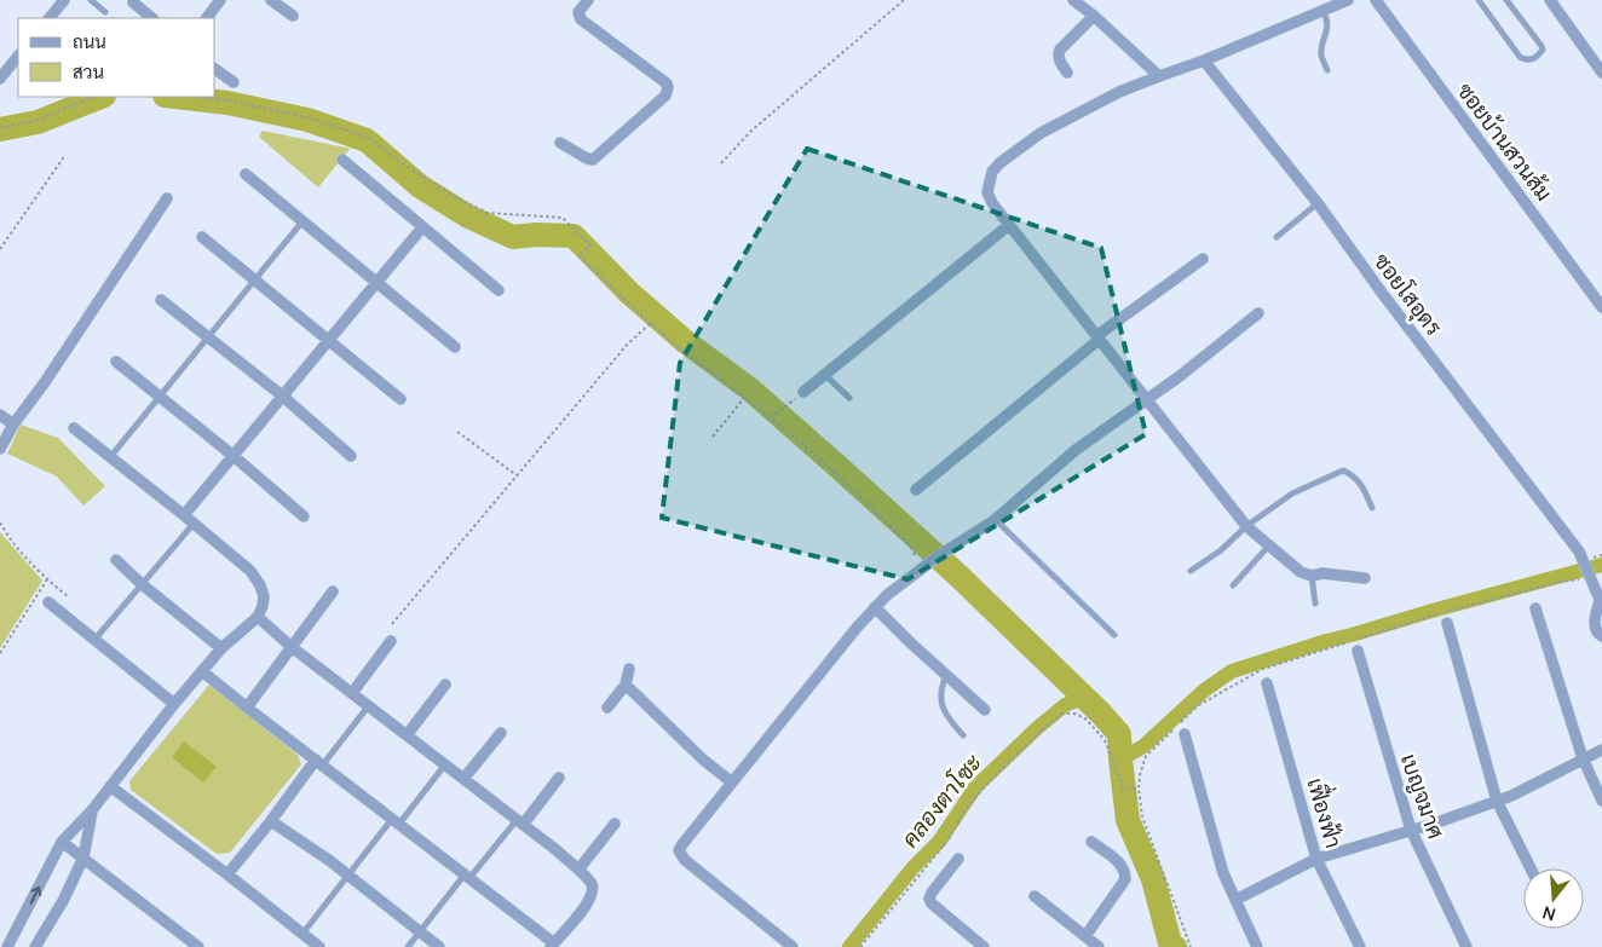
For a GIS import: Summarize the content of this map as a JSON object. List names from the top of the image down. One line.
{"streets":{"street":["ซอยบ้านสวนส้ม","ซอยโสอุดร","เบญจมาศ","เฟื่องฟ้า"]},"water":["คลองตาโซะ"],"legend":["ถนน","สวน"],"north":"bottom"}
